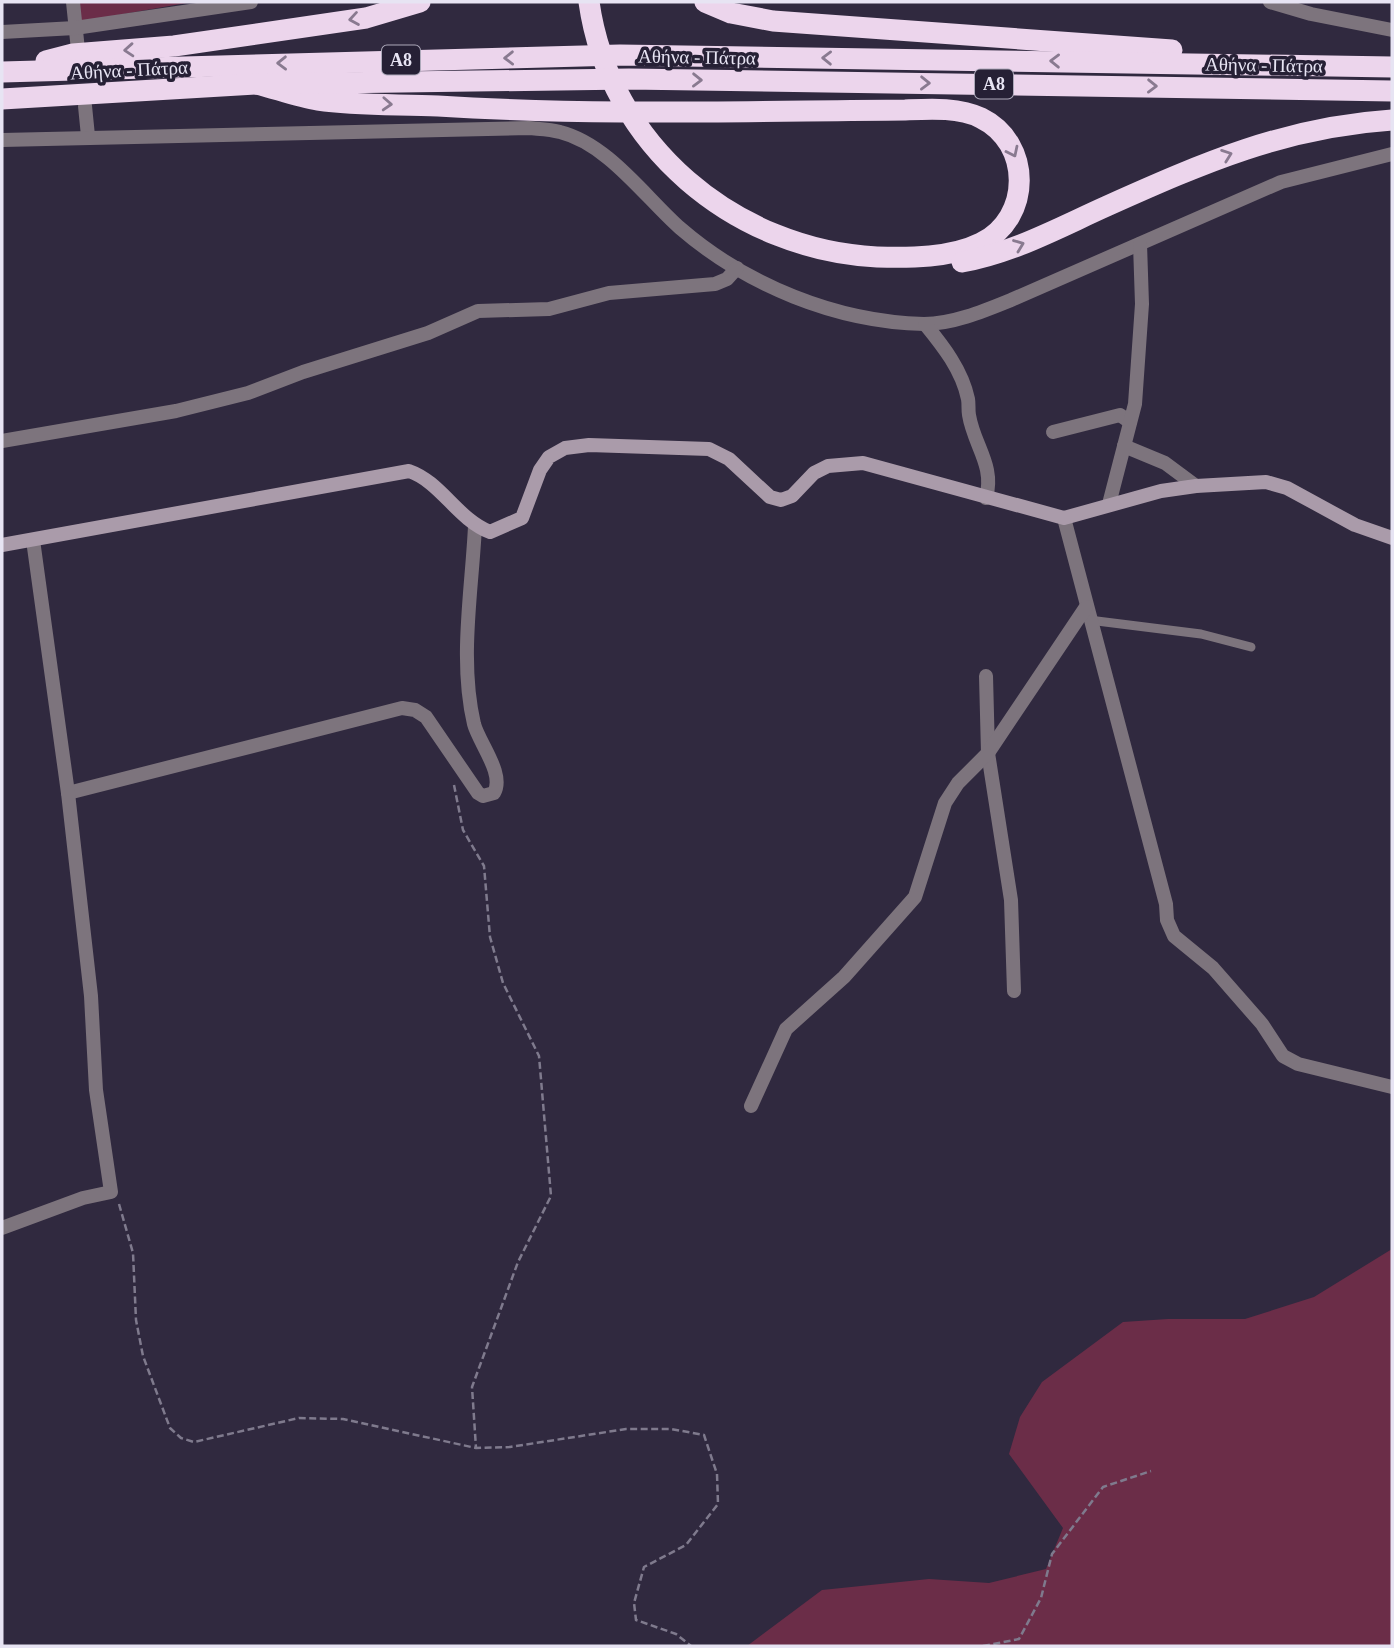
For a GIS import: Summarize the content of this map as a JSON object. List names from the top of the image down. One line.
{"streets":{"highway":["Αθήνα - Πάτρα","Α8"]}}
